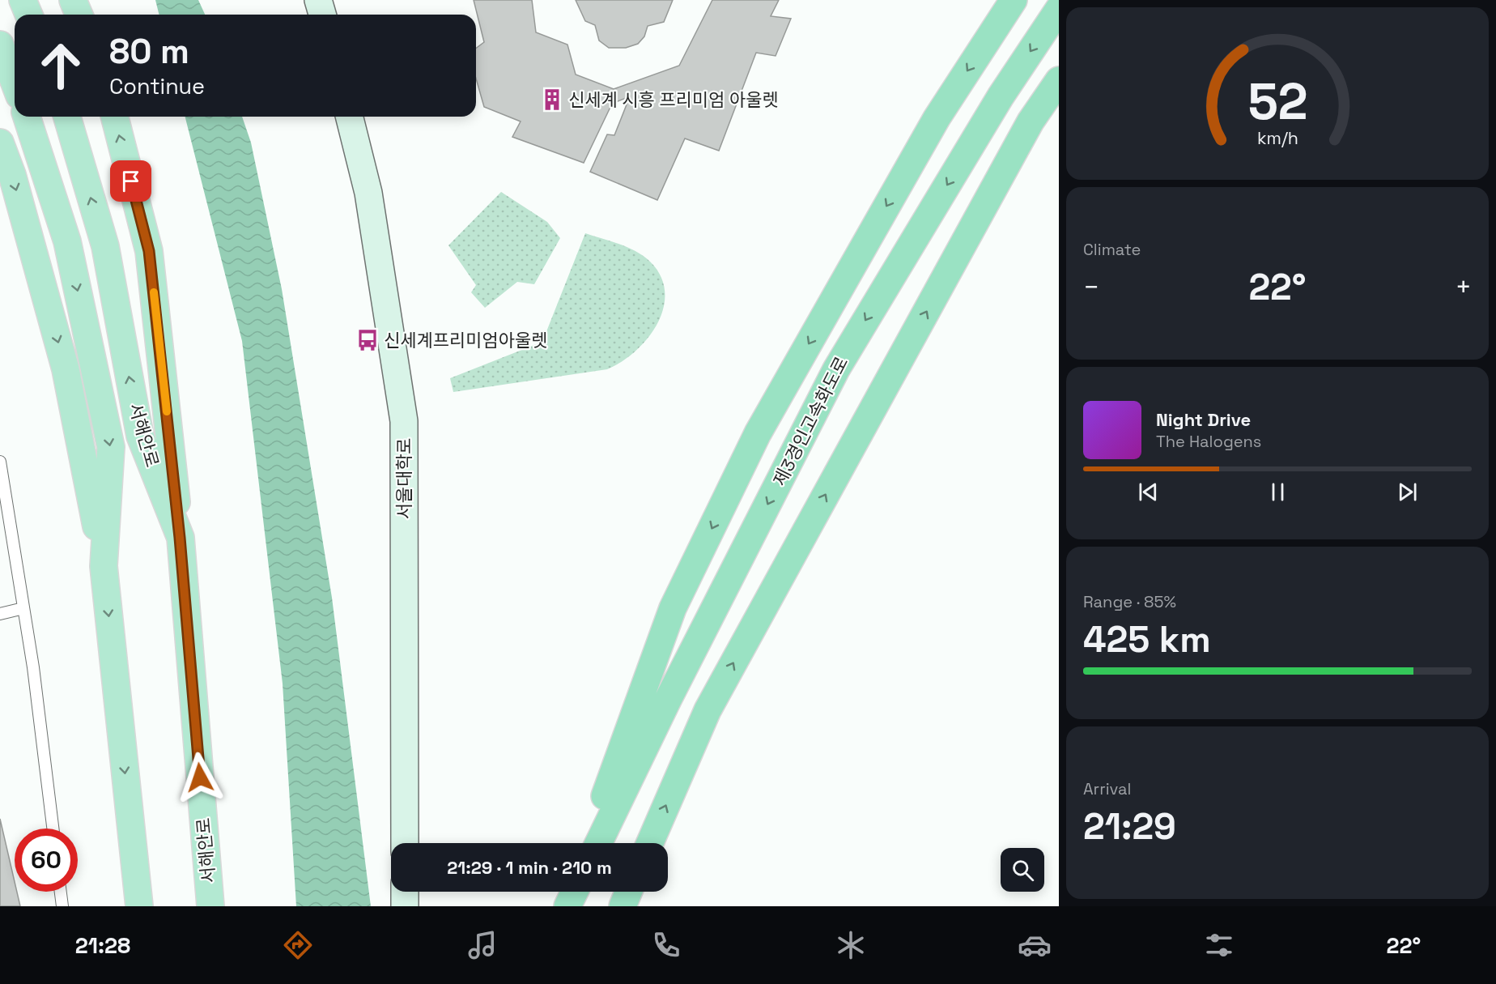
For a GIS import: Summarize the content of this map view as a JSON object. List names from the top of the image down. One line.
{"streets":{"highway":["제3경인고속화도로"],"main road":["서해안로","서울대학로"]},"places":{"building":["신세계 시흥 프리미엄 아울렛"],"bus stop":["신세계프리미엄아울렛"]},"page":{"turn":["80 m","Continue"],"tile":["Climate",["Range · 85%","425 km"],["Arrival","21:29"]],"heat":["−","22°","+"],"song":["Night Drive","The Halogens"],"limit":"60","trip":"21:29 · 1 min · 210 m","tabs":["21:28","22°"],"gauge":["52","km/h"]}}
